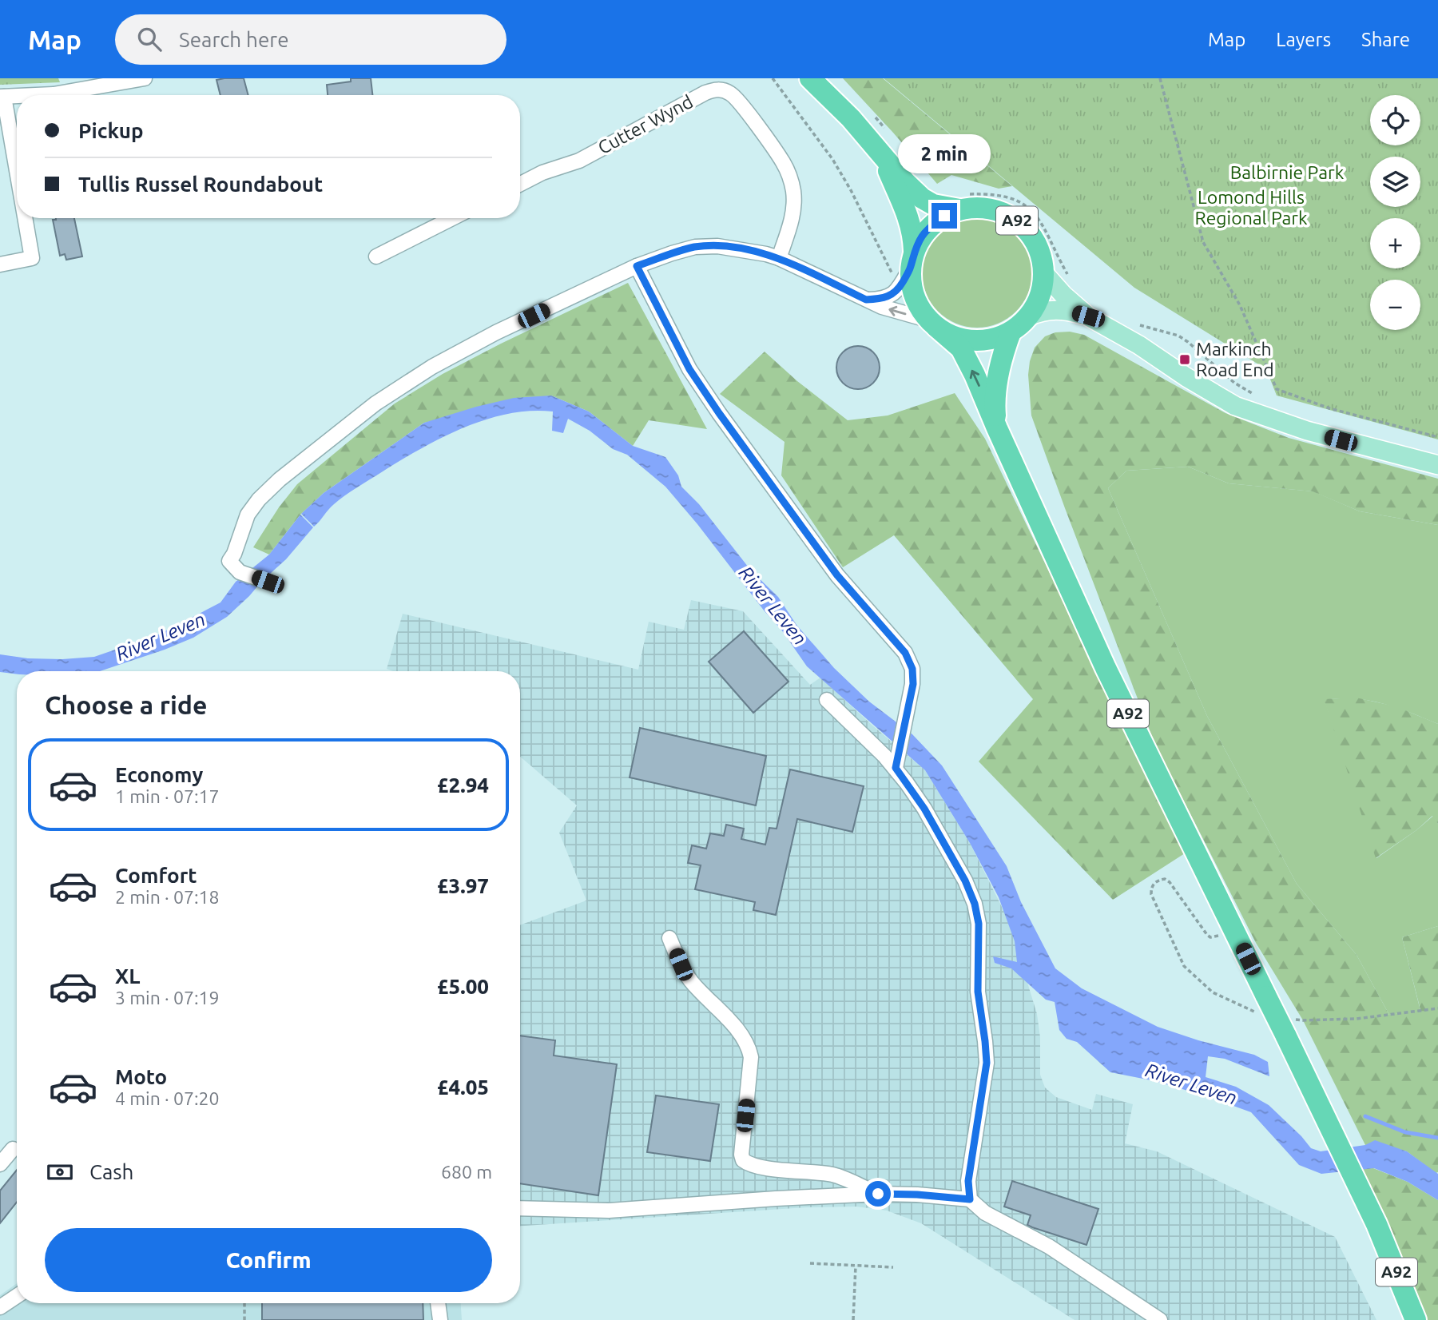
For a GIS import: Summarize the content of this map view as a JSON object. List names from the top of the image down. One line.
{"streets":{"highway":["A92"],"street":["Cutter Wynd"]},"water":["River Leven"],"parks":["Balbirnie Park","Lomond Hills Regional Park"],"places":{"transit":["Markinch Road End"]},"page":{"header":"Map","search":"Search here","nav":["Map","Layers","Share"],"map_buttons":["+","−"],"banner":["Pickup","Tullis Russel Roundabout"],"bubble":"2 min","heading":"Choose a ride","list":[{"name":"Economy","note":"1 min · 07:17","value":"£2.94"},{"name":"Comfort","note":"2 min · 07:18","value":"£3.97"},{"name":"XL","note":"3 min · 07:19","value":"£5.00"},{"name":"Moto","note":"4 min · 07:20","value":"£4.05"}],"pay":["Cash","680 m"],"buttons":"Confirm"}}
